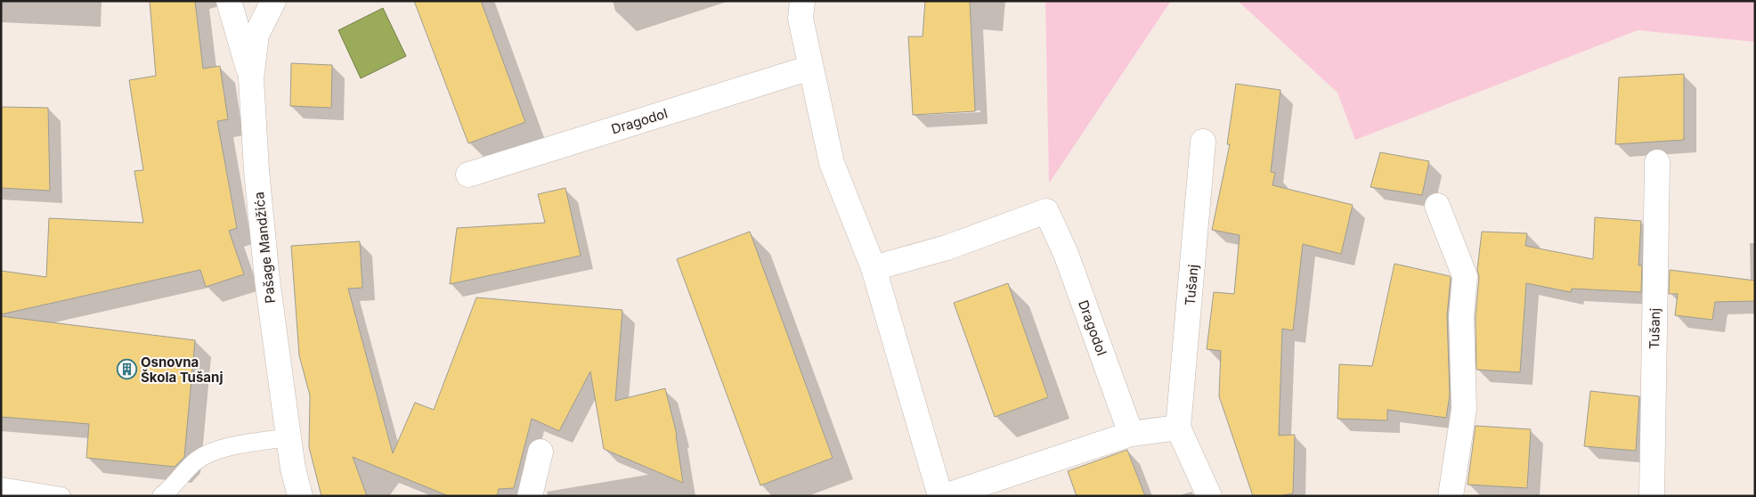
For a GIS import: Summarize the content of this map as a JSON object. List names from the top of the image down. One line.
{"streets":{"street":["Dragodol","Pašage Mandžića","Tušanj"]},"places":{"building":["Osnovna Škola Tušanj"]}}
